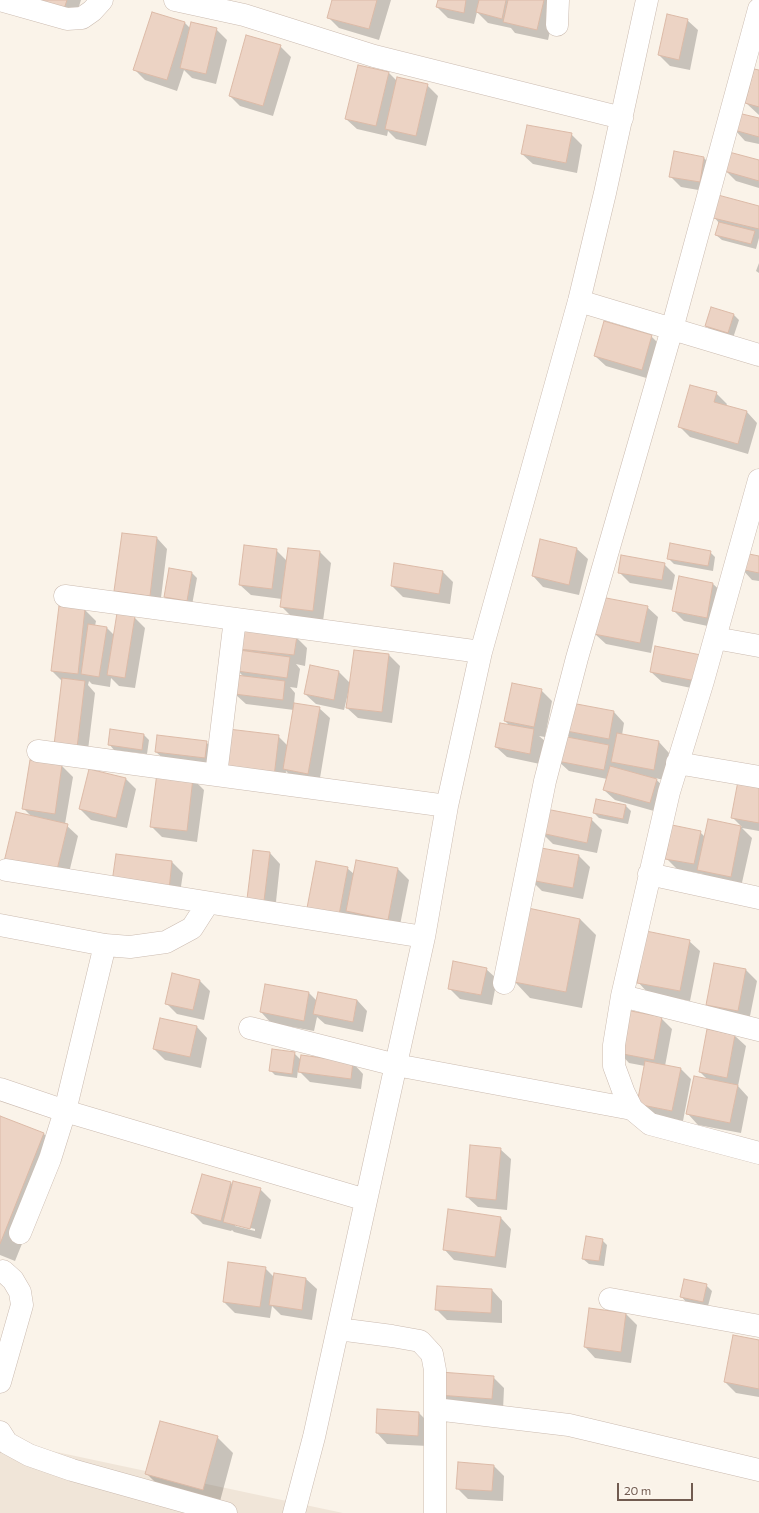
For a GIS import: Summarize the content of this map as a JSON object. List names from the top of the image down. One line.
{"scale_bar":"20 m"}
